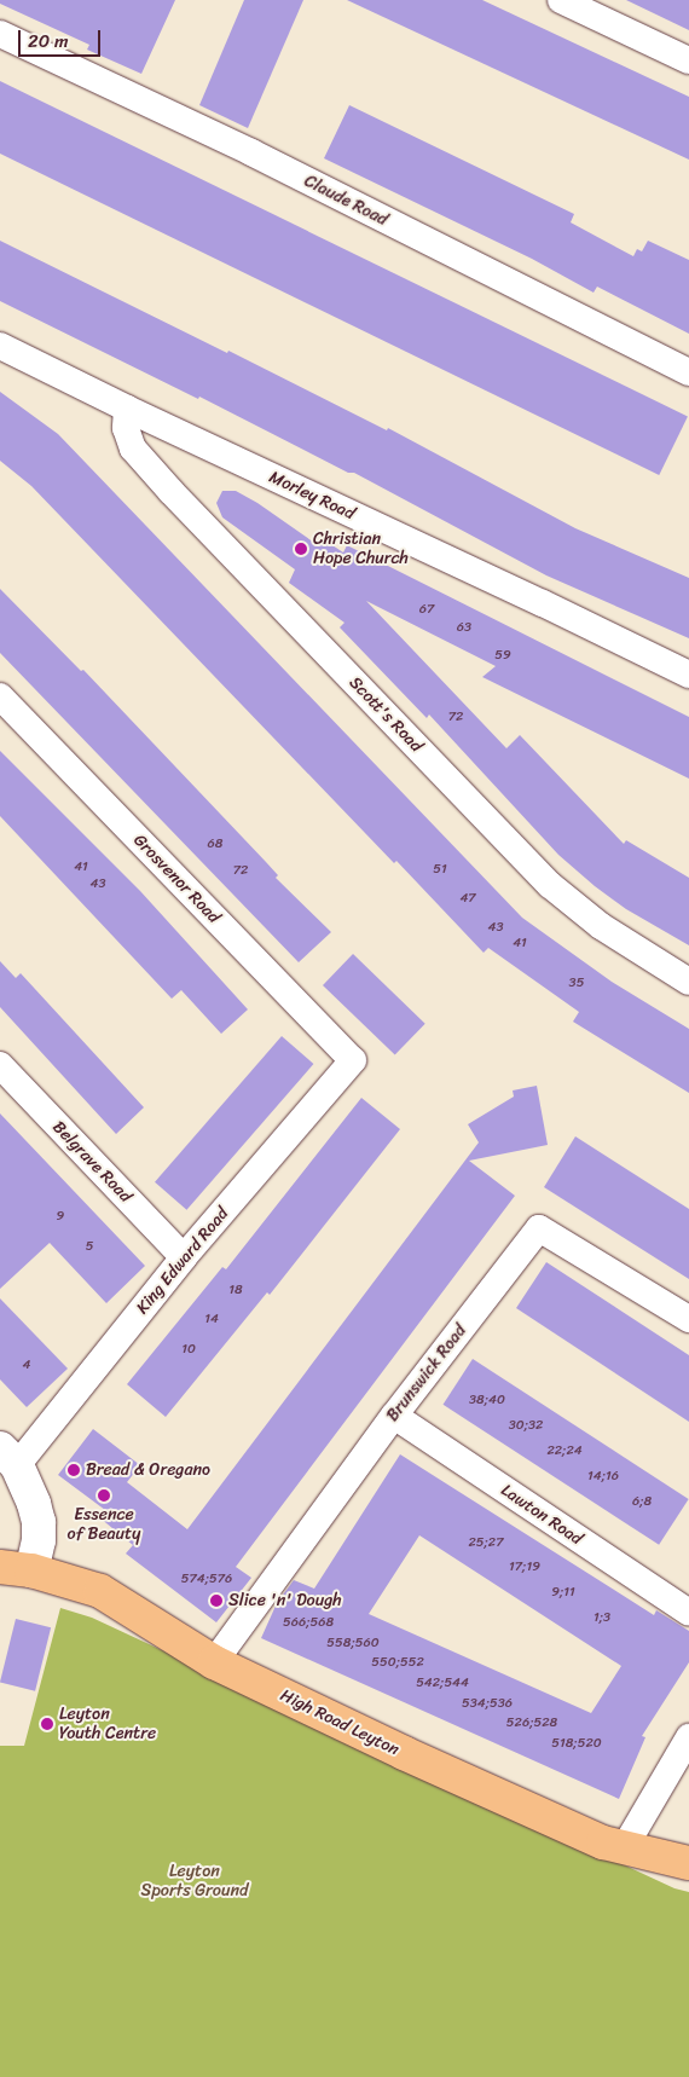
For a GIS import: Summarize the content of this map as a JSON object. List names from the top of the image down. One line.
{"streets":{"main road":["High Road Leyton"],"street":["Claude Road","Morley Road","Scott's Road","Grosvenor Road","Belgrave Road","King Edward Road","Brunswick Road","Lawton Road"]},"crossings":[["Morley Road","Scott's Road"],["Grosvenor Road","King Edward Road"],["Belgrave Road","King Edward Road"],["Brunswick Road","Lawton Road"],["Brunswick Road","High Road Leyton"]],"parks":["Leyton Sports Ground"],"places":["Christian Hope Church","Bread & Oregano","Essence of Beauty","Slice 'n' Dough","Leyton Youth Centre"],"house_numbers":["67","63","59","72","68","41","51","72","43","47","43","41","35","9","5","18","14","10","4","38;40","30;32","22;24","14;16","6;8","25;27","17;19","574;576","9;11","1;3","566;568","558;560","550;552","542;544","534;536","526;528","518;520"],"scale_bar":"20 m"}
